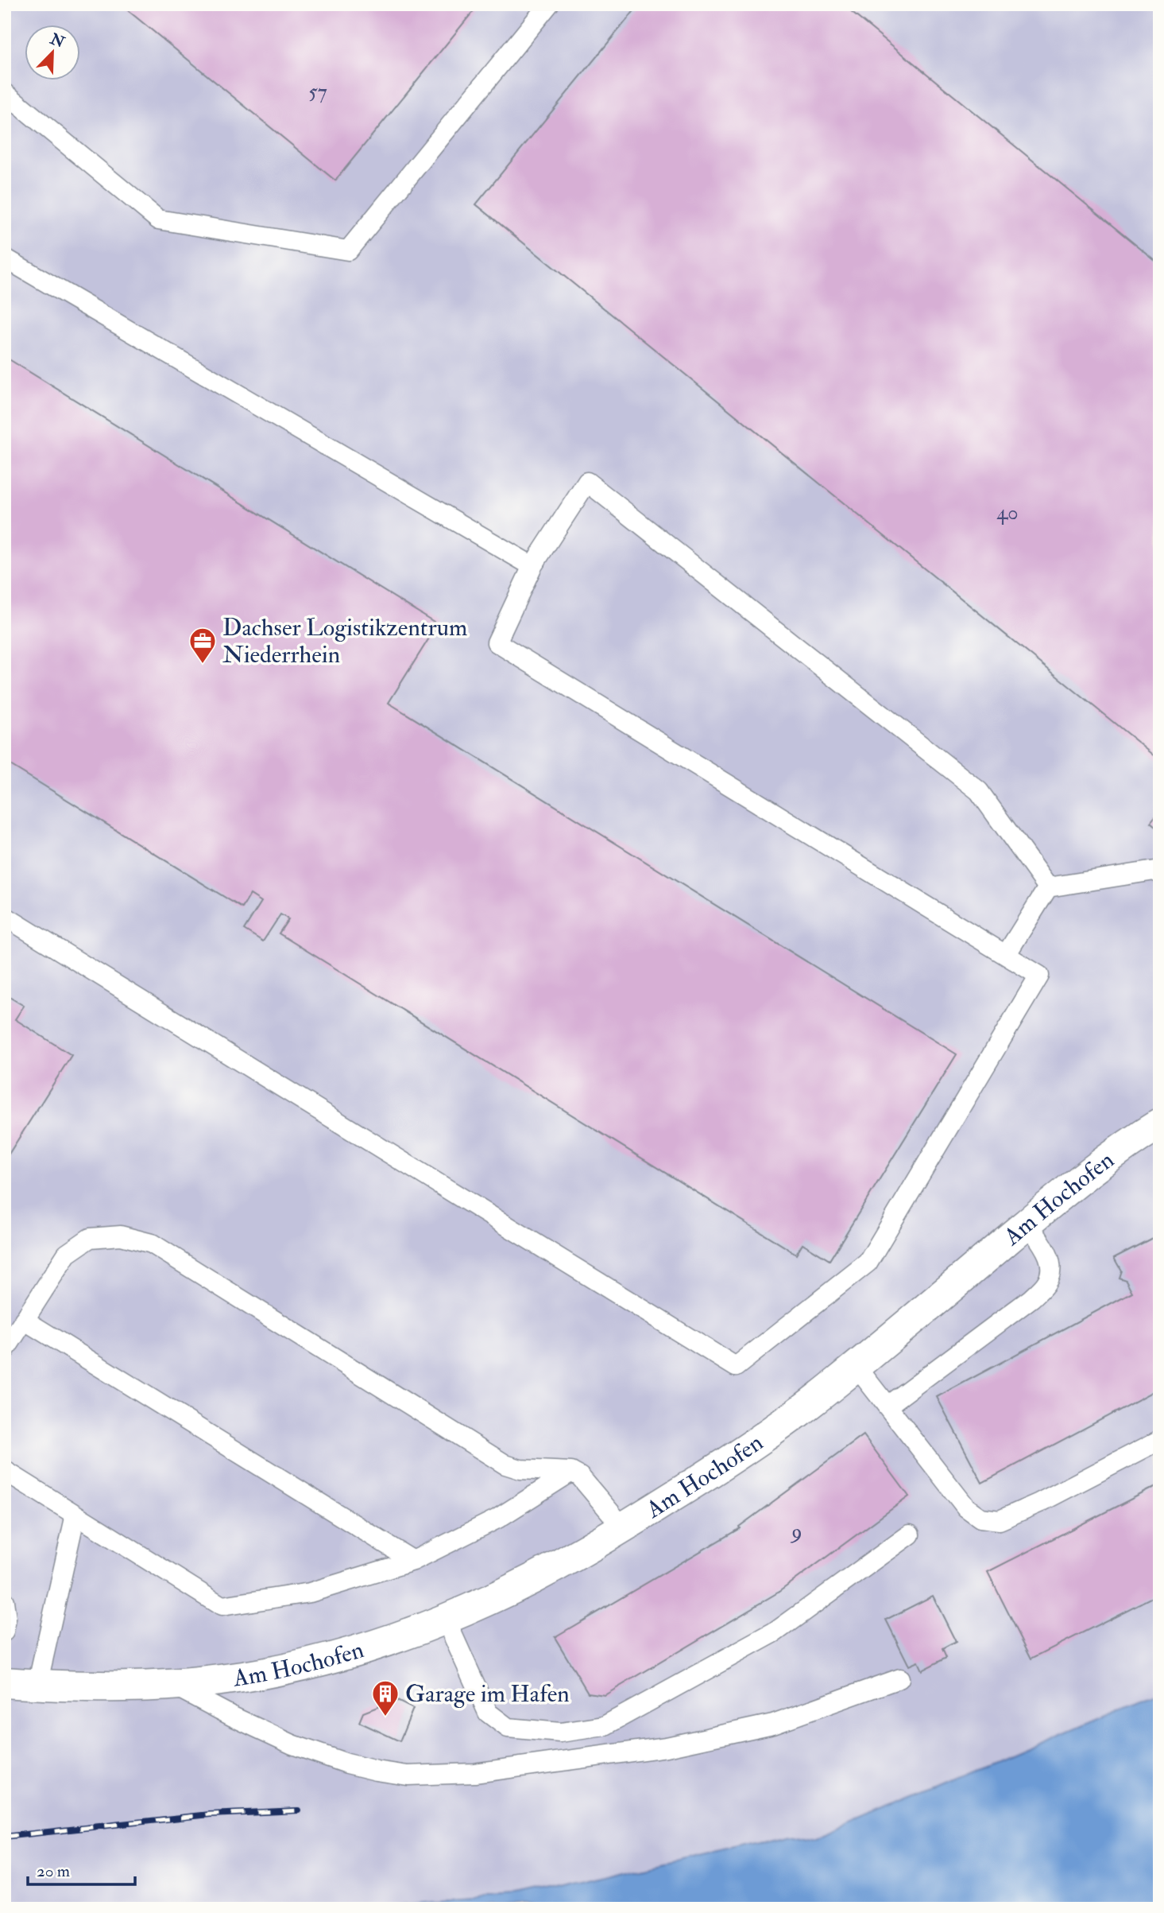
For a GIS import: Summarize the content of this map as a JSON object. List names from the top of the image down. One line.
{"streets":{"street":["Am Hochofen"]},"places":{"office":["Dachser Logistikzentrum Niederrhein"],"building":["Garage im Hafen"]},"house_numbers":["57","40","9"],"scale_bar":"20 m","north":"top right"}
